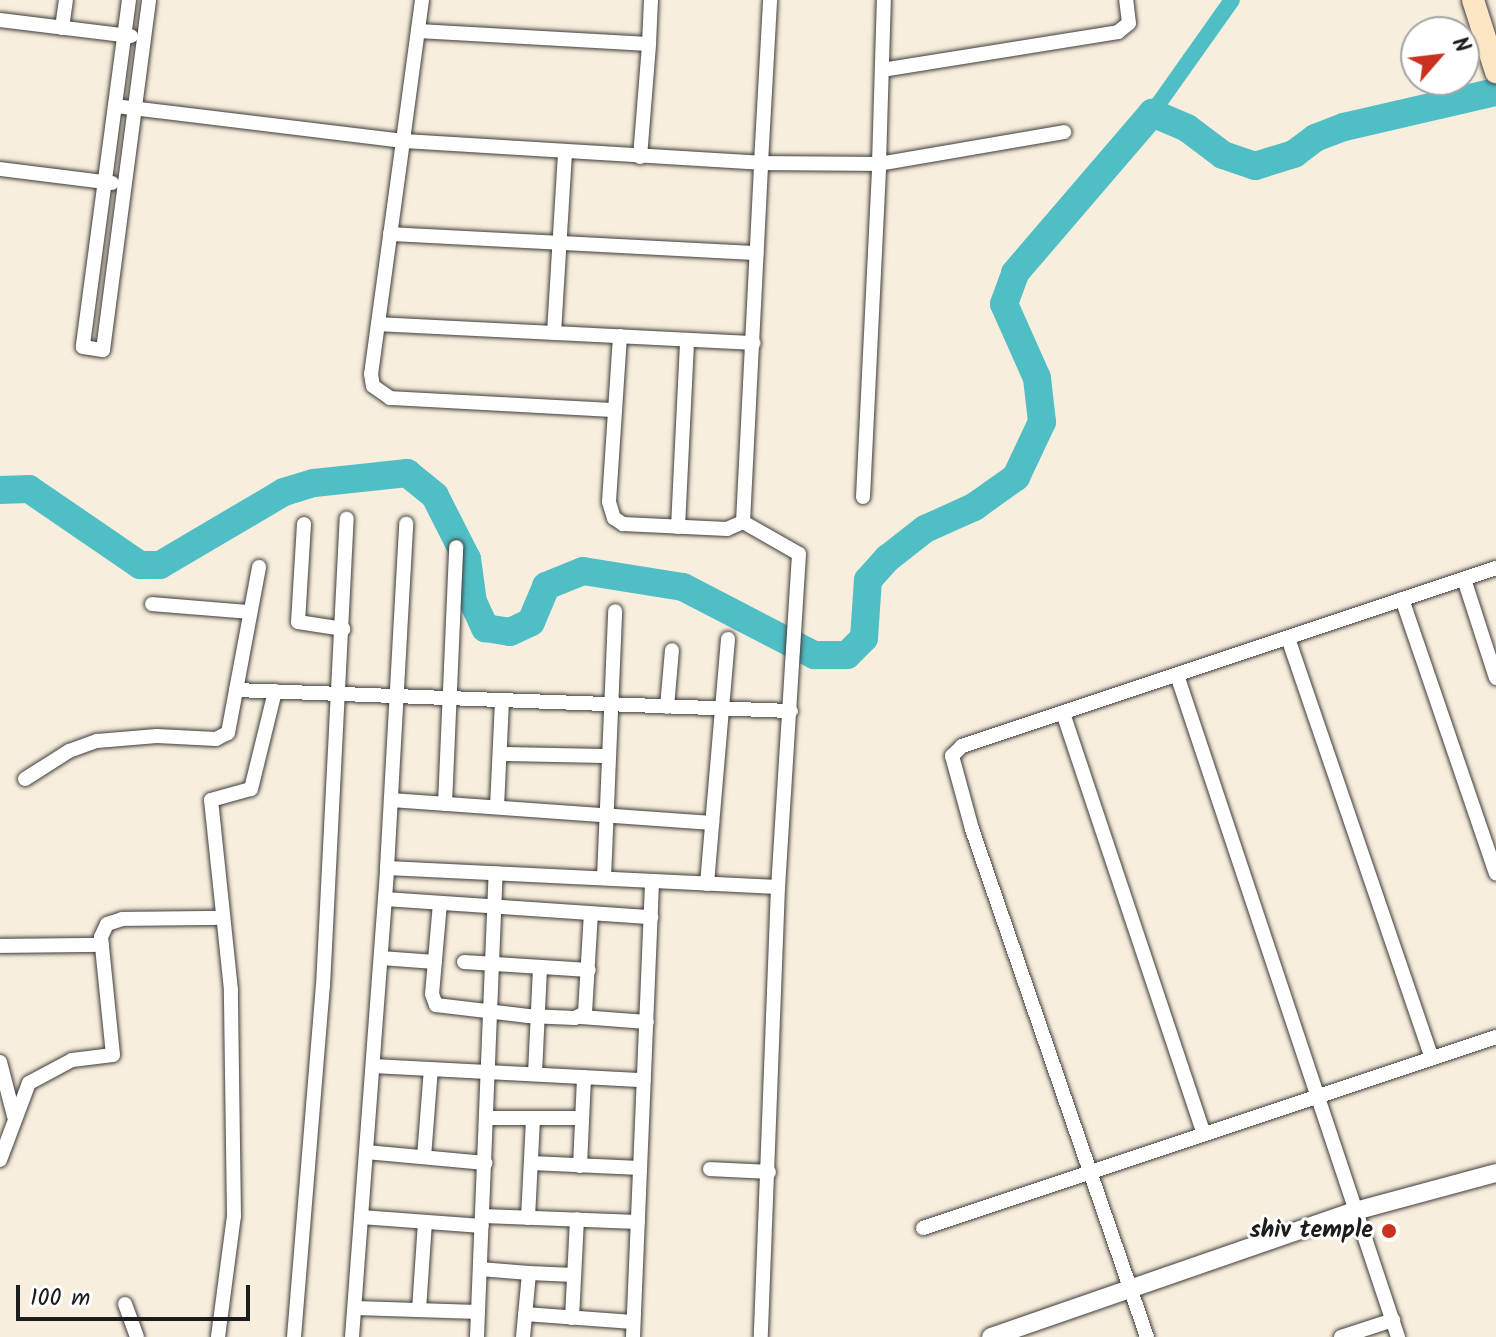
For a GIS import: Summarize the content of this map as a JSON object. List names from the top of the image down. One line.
{"places":["shiv temple"],"scale_bar":"100 m","north":"top right"}
